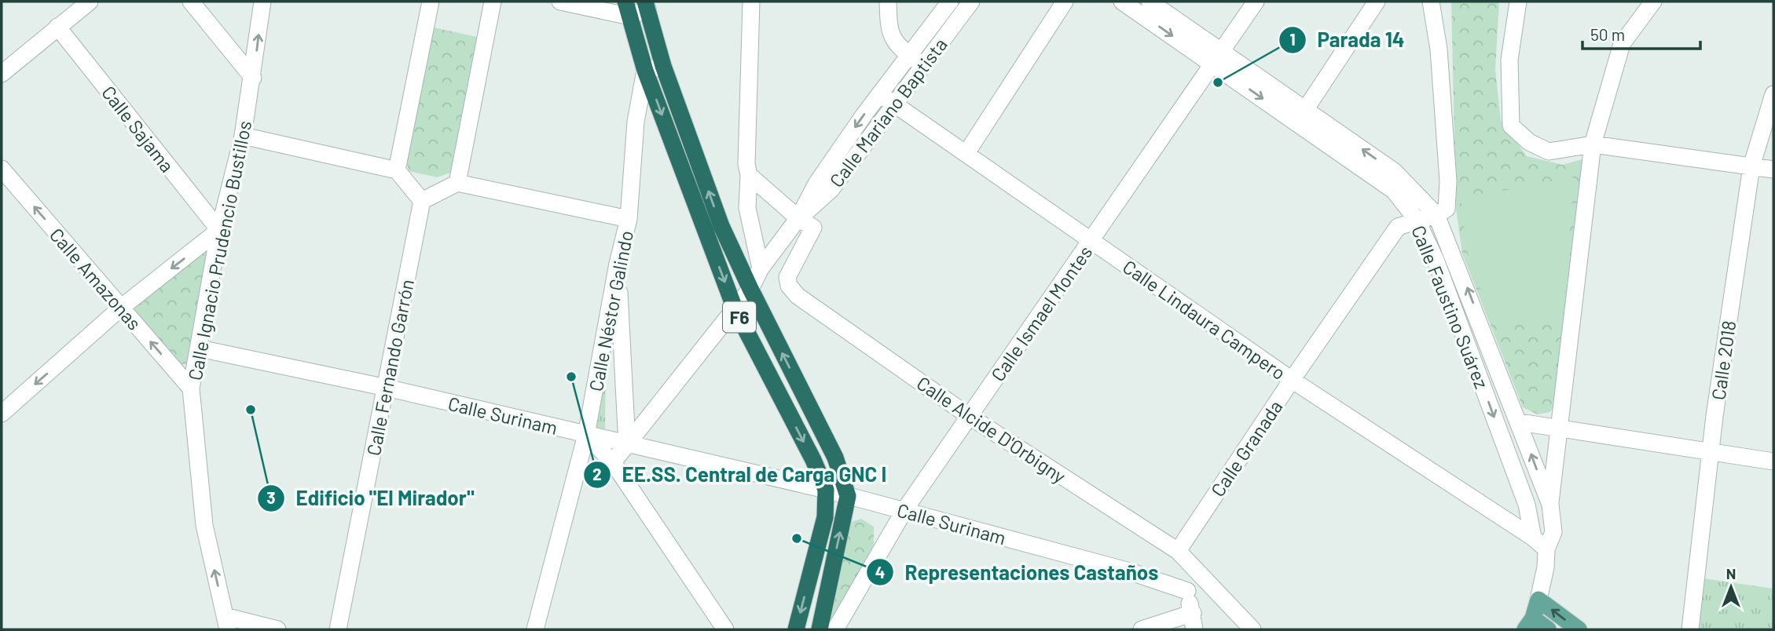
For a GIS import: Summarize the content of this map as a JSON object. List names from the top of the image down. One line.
{"streets":{"highway":["F6"],"street":["Calle Mariano Baptista","Calle Sajama","Calle Ignacio Prudencio Bustillos","Calle Amazonas","Calle Faustino Suárez","Calle Néstor Galindo","Calle Ismael Montes","Calle Lindaura Campero","Calle 2018","Calle Fernando Garrón","Calle Surinam","Calle Alcide D'Orbigny","Calle Granada"]},"crossings":[["Calle Mariano Baptista","F6"],["Calle Mariano Baptista","Calle Lindaura Campero"],["Calle Mariano Baptista","Calle Surinam"],["Calle Mariano Baptista","Calle Alcide D'Orbigny"],["Calle Sajama","Calle Ignacio Prudencio Bustillos"],["Calle Ignacio Prudencio Bustillos","Calle Amazonas"],["Calle Ignacio Prudencio Bustillos","Calle Surinam"],["Calle Faustino Suárez","Calle Ismael Montes"],["Calle Faustino Suárez","Calle Lindaura Campero"],["Calle Faustino Suárez","Calle Granada"],["Calle Néstor Galindo","F6"],["Calle Néstor Galindo","Calle Surinam"],["Calle Ismael Montes","Calle Lindaura Campero"],["Calle Ismael Montes","Calle Surinam"],["Calle Ismael Montes","Calle Alcide D'Orbigny"],["F6","Calle Surinam"],["Calle Lindaura Campero","Calle Granada"],["Calle Fernando Garrón","Calle Surinam"],["Calle Alcide D'Orbigny","Calle Granada"]],"one_way":["Calle Ignacio Prudencio Bustillos","Calle Amazonas"],"places":["Parada 14","EE.SS. Central de Carga GNC I","Edificio \"El Mirador\"","Representaciones Castaños"],"scale_bar":"50 m","north":"top"}
